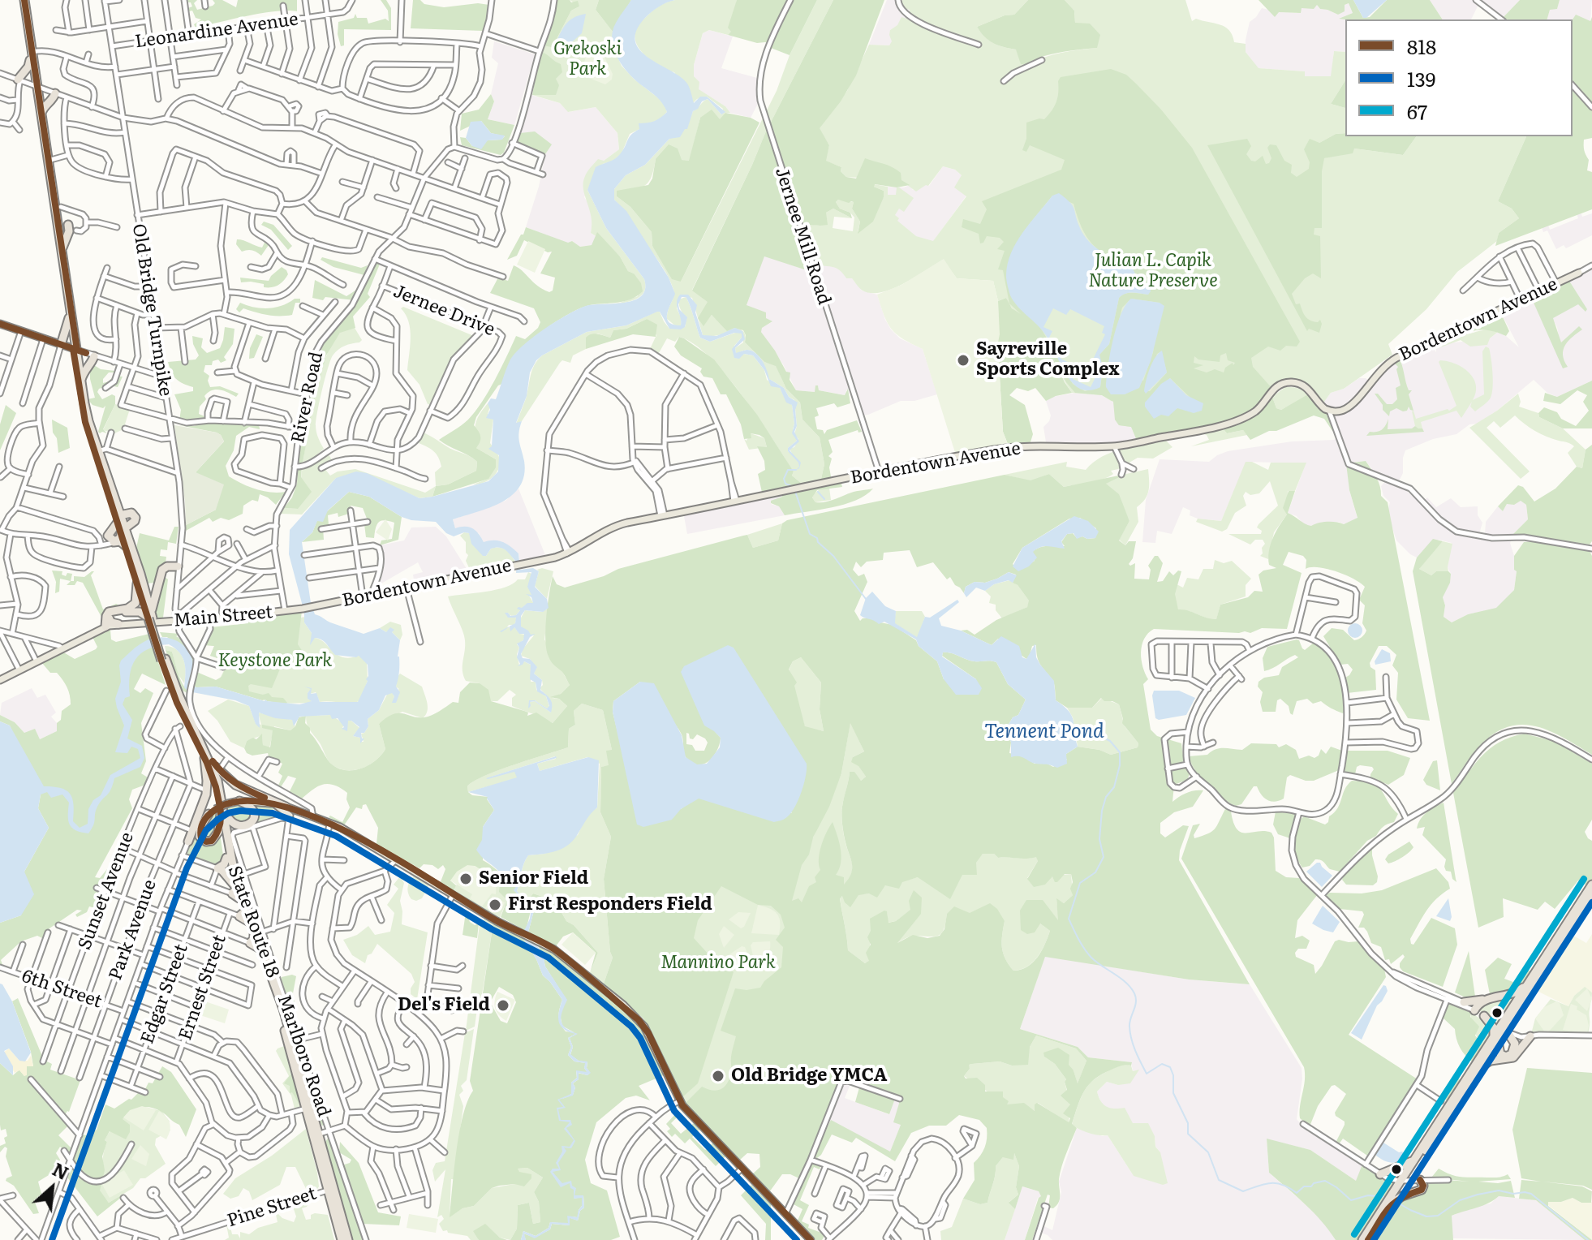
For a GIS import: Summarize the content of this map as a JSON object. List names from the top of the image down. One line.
{"streets":{"highway":["State Route 18"],"main road":["Bordentown Avenue","Main Street"],"street":["Leonardine Avenue","Jernee Mill Road","Old Bridge Turnpike","Jernee Drive","River Road","Sunset Avenue","Park Avenue","Ernest Street","6th Street","Edgar Street","Marlboro Road","Pine Street"]},"crossings":[["Leonardine Avenue","Old Bridge Turnpike"],["Jernee Mill Road","Bordentown Avenue"],["Old Bridge Turnpike","Main Street"],["Bordentown Avenue","Main Street"],["River Road","Main Street"],["Sunset Avenue","Park Avenue"],["Sunset Avenue","6th Street"],["State Route 18","Marlboro Road"],["State Route 18","Pine Street"],["Park Avenue","6th Street"]],"water":["Tennent Pond"],"parks":["Grekoski Park","Julian L. Capik Nature Preserve","Keystone Park","Mannino Park"],"places":["Sayreville Sports Complex","Senior Field","First Responders Field","Del's Field","Old Bridge YMCA"],"lines":["transit line 818","transit line 139","transit line 67"],"legend":["818","139","67"],"north":"top right"}
